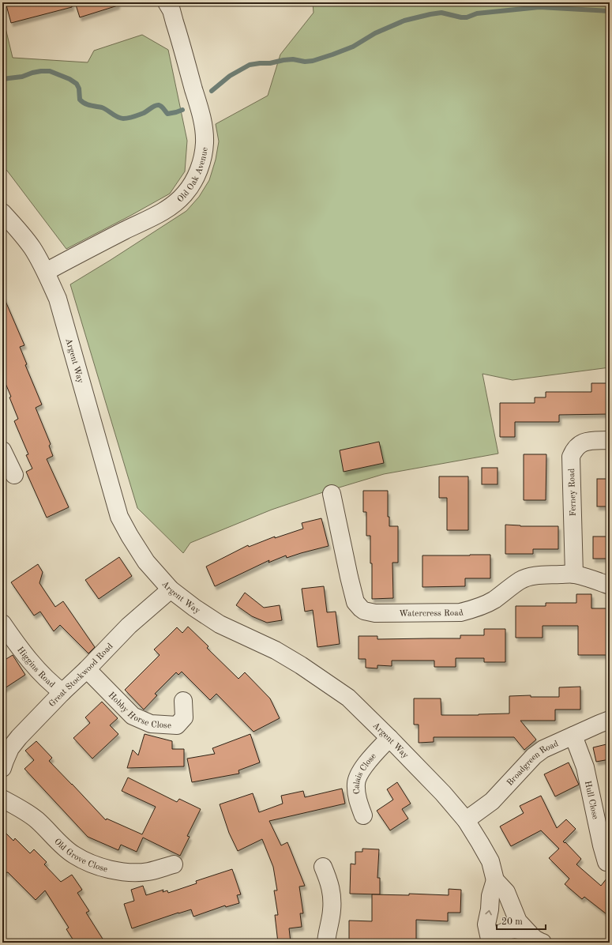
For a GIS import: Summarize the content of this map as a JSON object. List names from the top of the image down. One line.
{"streets":{"street":["Old Oak Avenue","Argent Way","Ferney Road","Watercress Road","Higgins Road","Great Stockwood Road","Hobby Horse Close","Broadgreen Road","Calais Close","Hull Close","Old Grove Close"]},"crossings":[["Old Oak Avenue","Argent Way"],["Argent Way","Great Stockwood Road"],["Argent Way","Broadgreen Road"],["Argent Way","Calais Close"],["Ferney Road","Watercress Road"],["Higgins Road","Great Stockwood Road"],["Great Stockwood Road","Hobby Horse Close"],["Broadgreen Road","Hull Close"]],"scale_bar":"20 m"}
